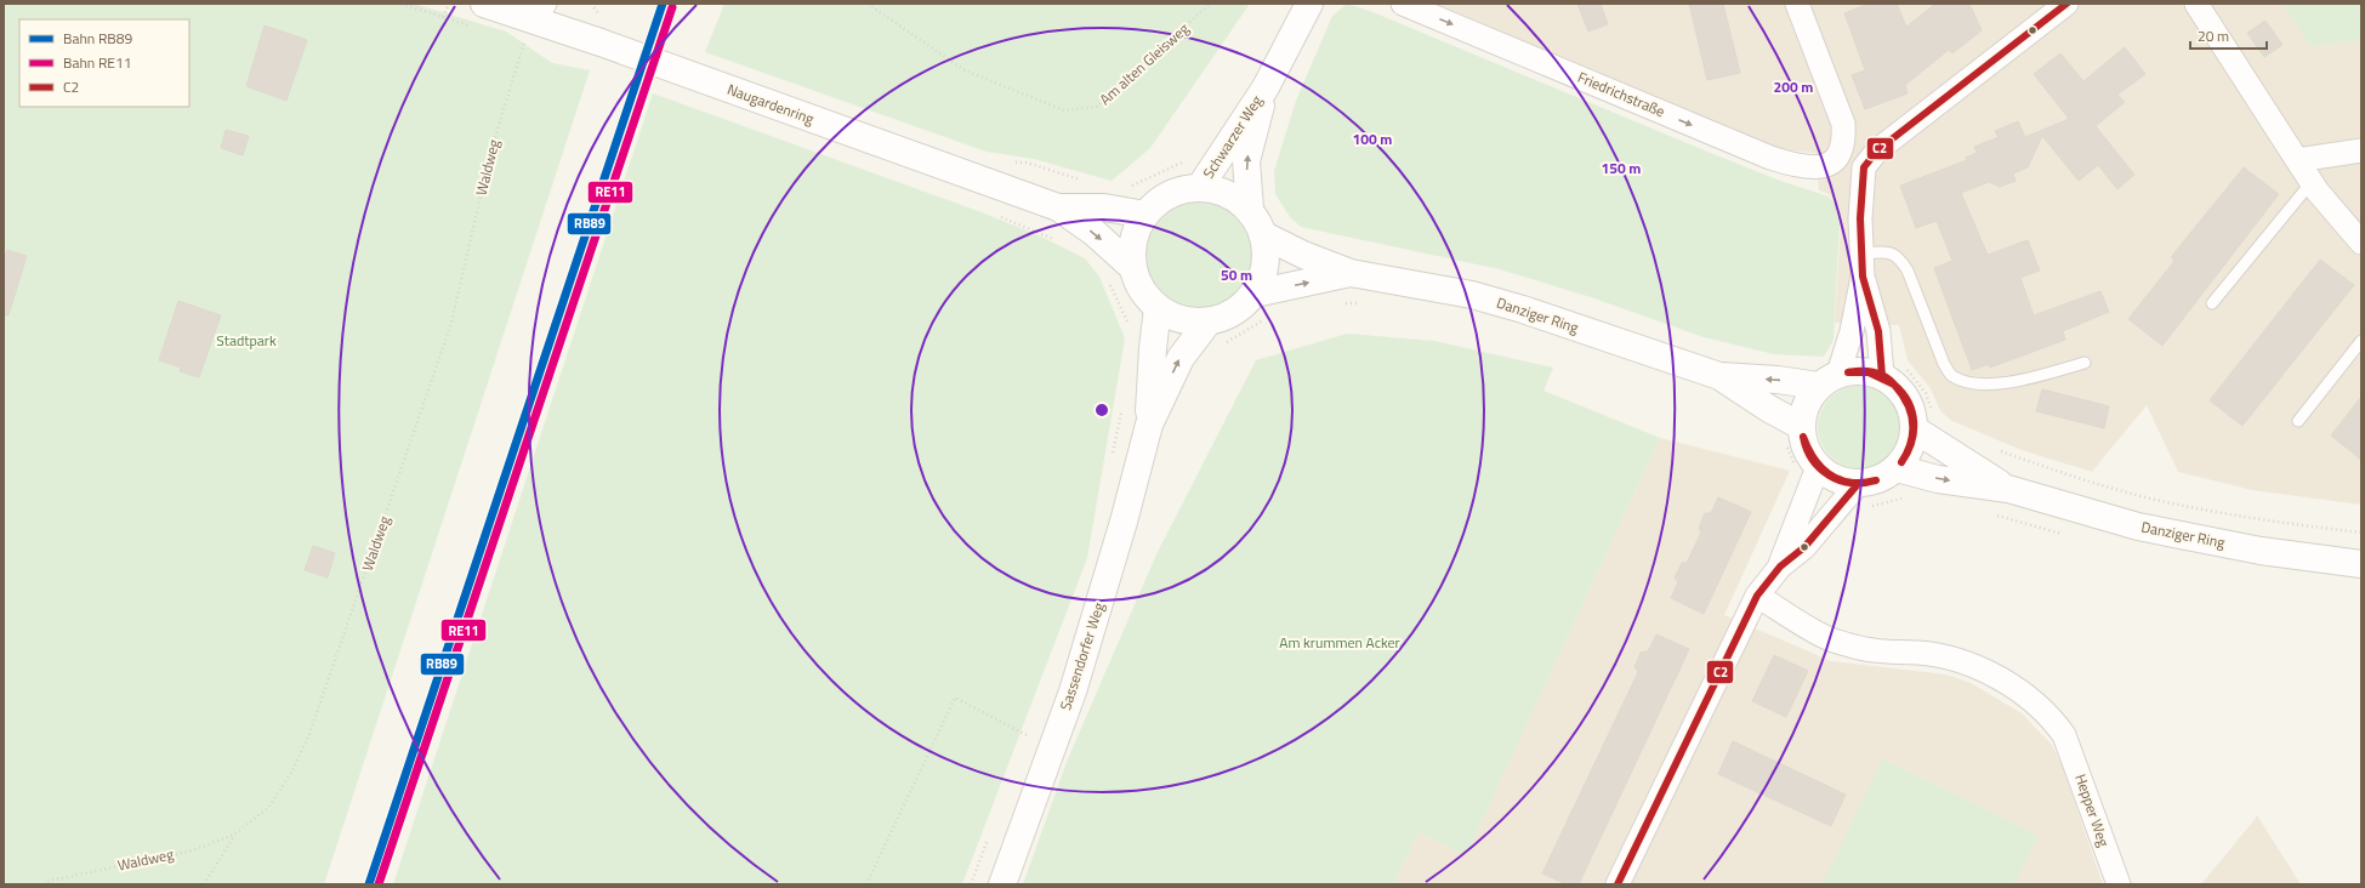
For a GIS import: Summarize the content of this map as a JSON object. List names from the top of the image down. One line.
{"streets":{"main road":["Naugardenring","Schwarzer Weg","Danziger Ring","Sassendorfer Weg"],"street":["Friedrichstraße","Hepper Weg"],"path":["Am alten Gleisweg","Waldweg"]},"crossings":[["Naugardenring","Schwarzer Weg"],["Naugardenring","Waldweg"],["Naugardenring","Danziger Ring"],["Naugardenring","Sassendorfer Weg"],["Schwarzer Weg","Danziger Ring"],["Schwarzer Weg","Sassendorfer Weg"],["Danziger Ring","Sassendorfer Weg"]],"one_way":["Schwarzer Weg"],"parks":["Stadtpark","Am krummen Acker"],"lines":["rail line RB89","transit line C2","rail line RE11"],"legend":["Bahn RB89","Bahn RE11","C2"],"scale_bar":"20 m","rings":["200 m","100 m","150 m","50 m"]}
